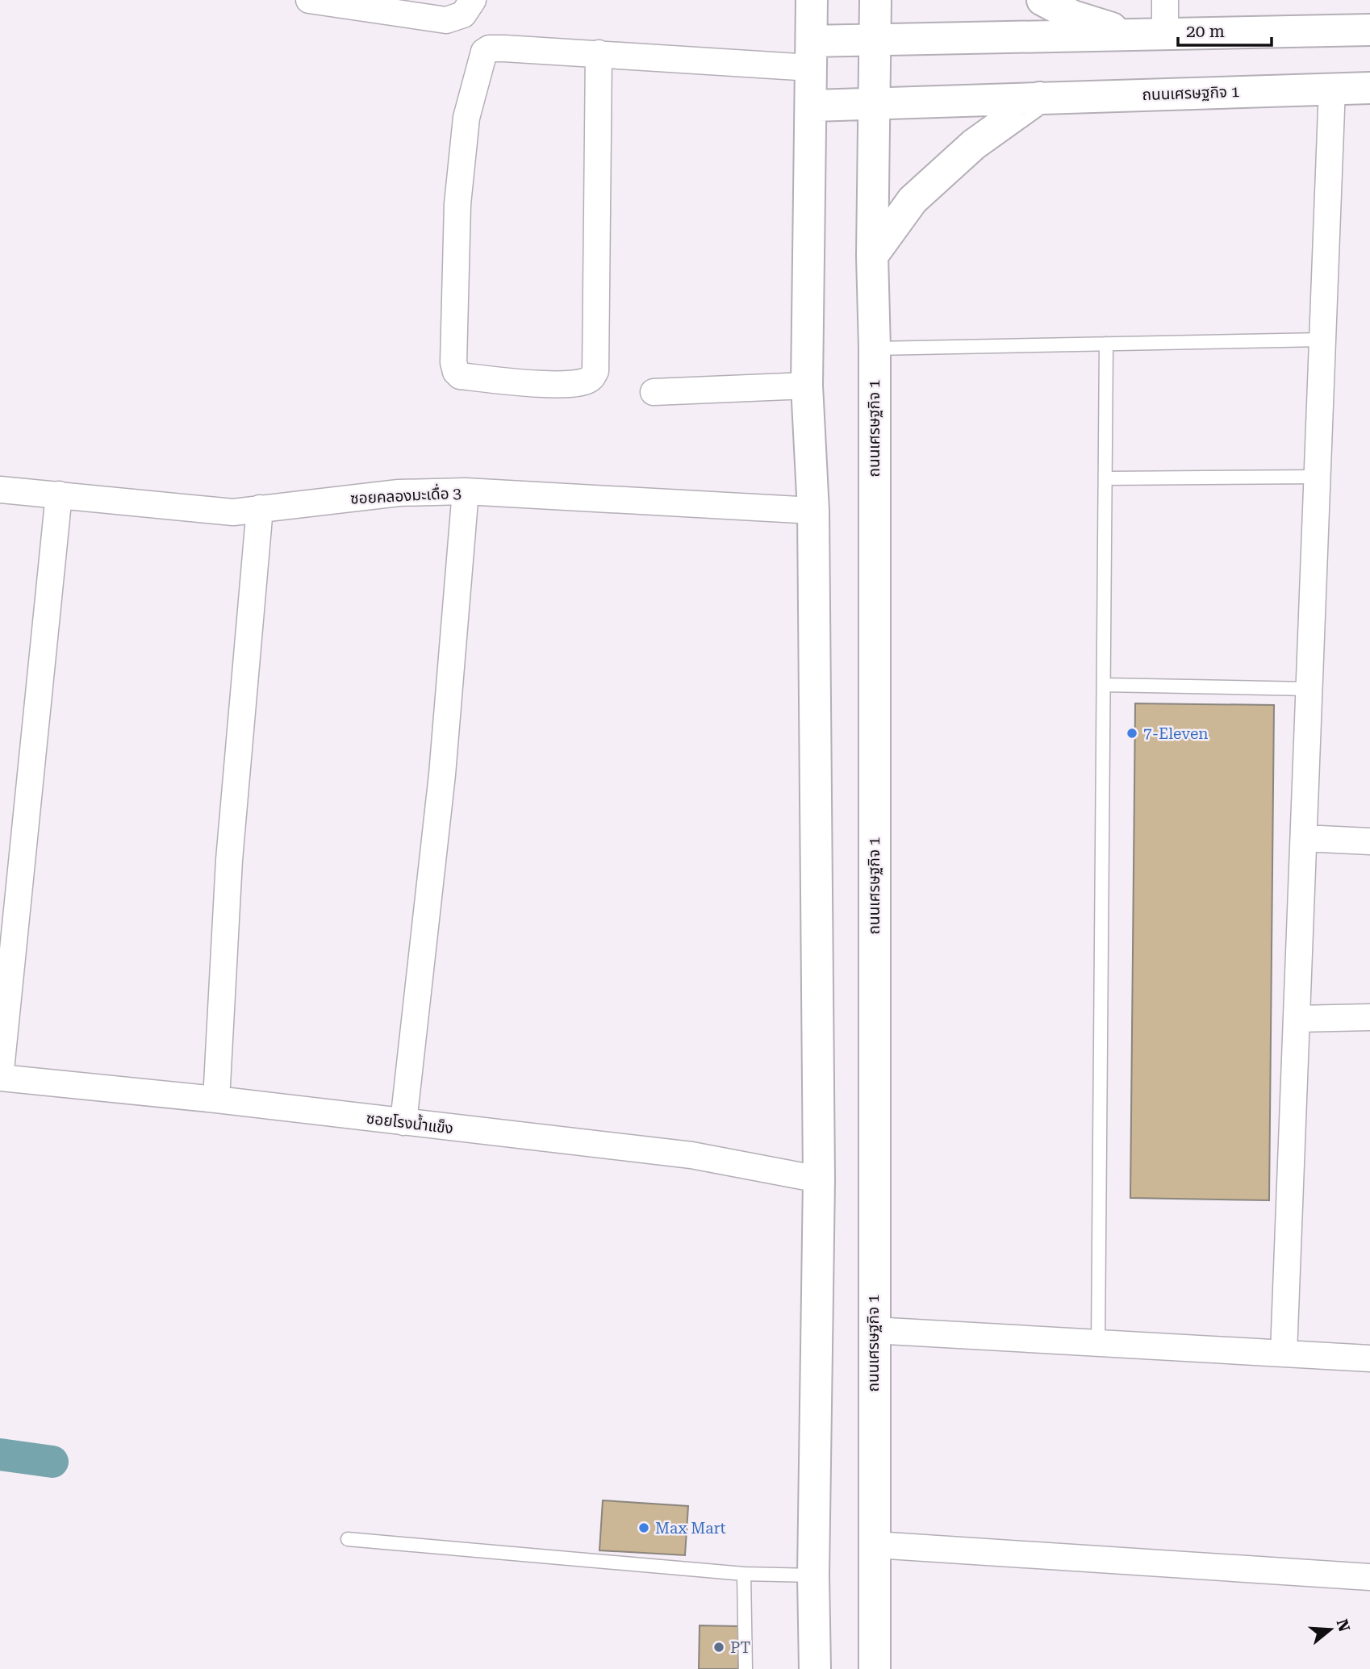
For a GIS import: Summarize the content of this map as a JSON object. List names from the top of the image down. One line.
{"streets":{"main road":["ถนนเศรษฐกิจ 1"],"street":["ซอยคลองมะเดื่อ 3","ซอยโรงน้ำแข็ง"]},"places":["7-Eleven","Max Mart","PT"],"scale_bar":"20 m","north":"right"}
